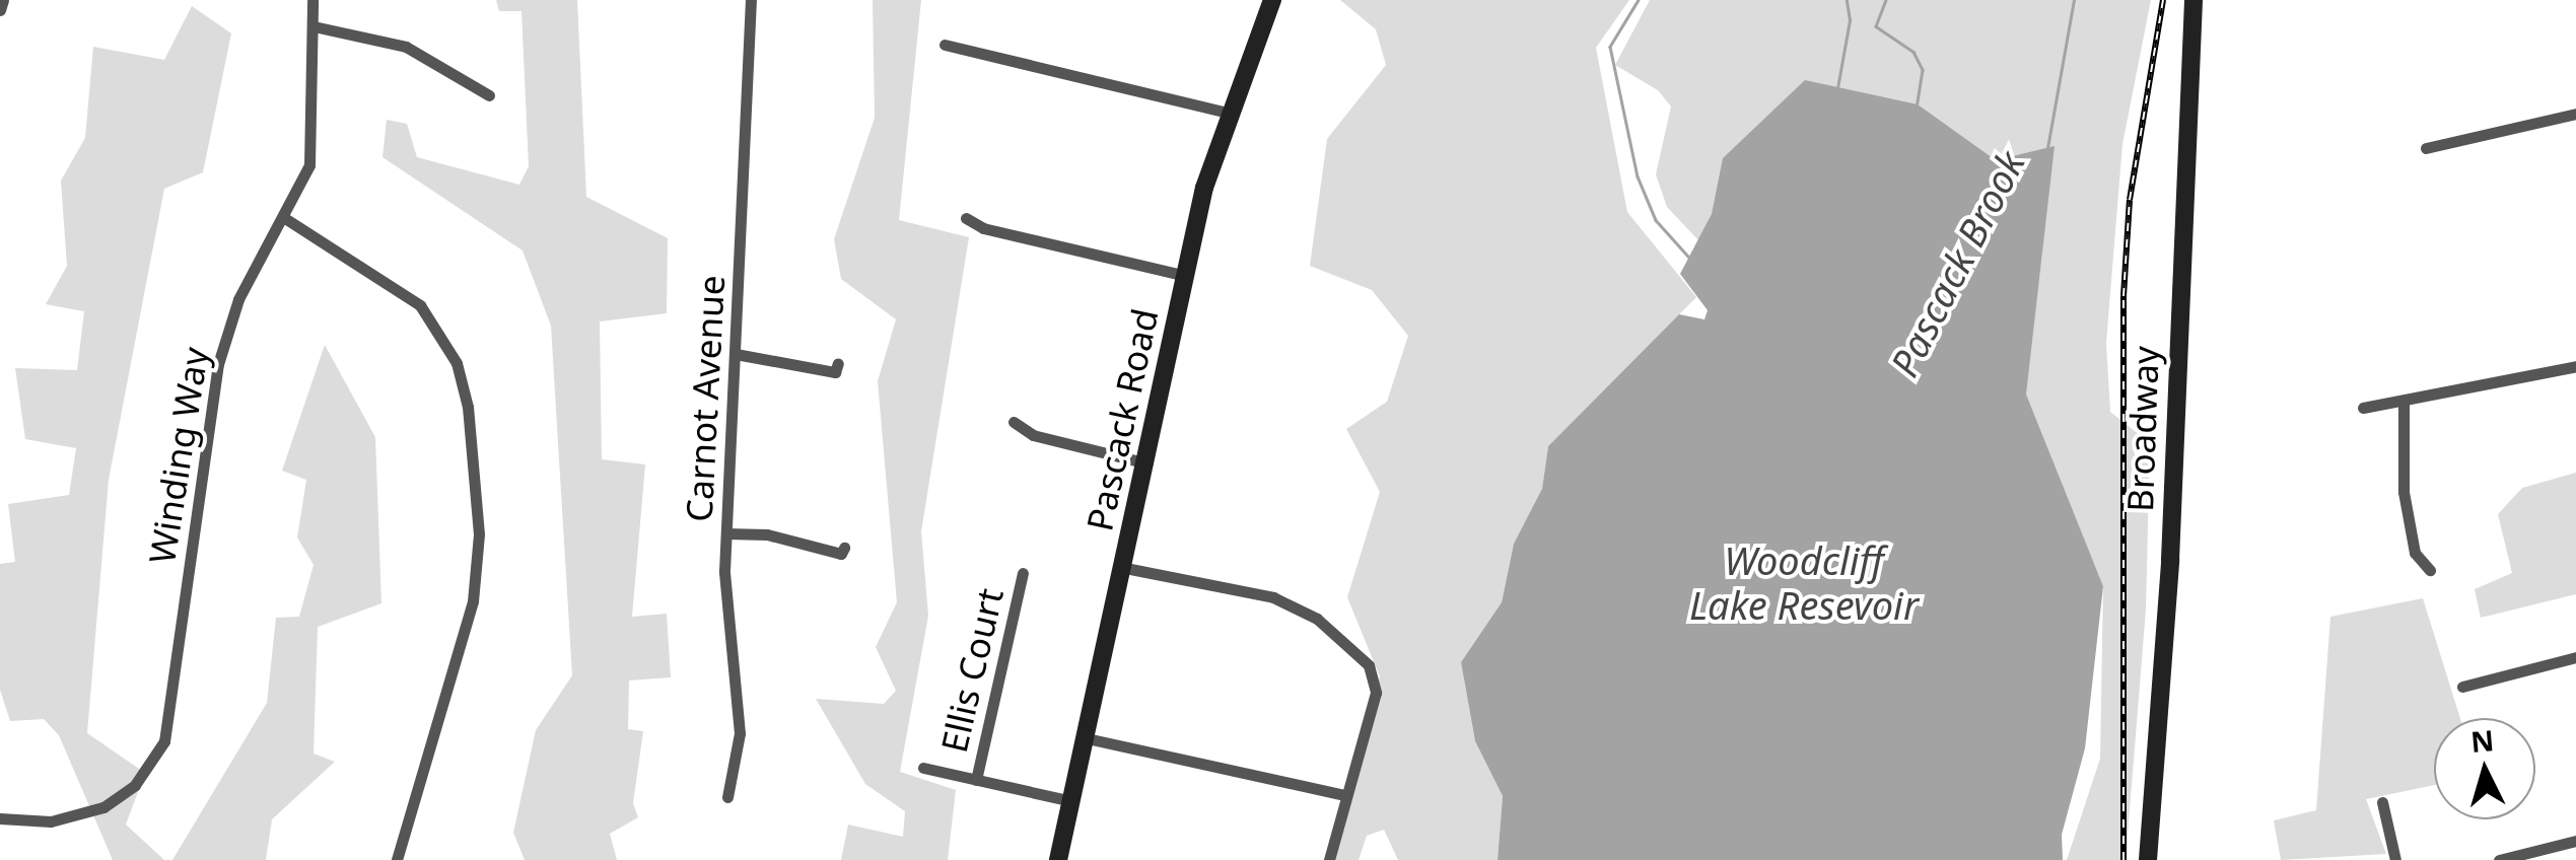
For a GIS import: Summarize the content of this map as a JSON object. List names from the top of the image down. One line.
{"streets":{"street":["Carnot Avenue","Pascack Road","Broadway","Winding Way","Ellis Court"]},"water":["Pascack Brook","Woodcliff Lake Resevoir"],"north":"top"}
